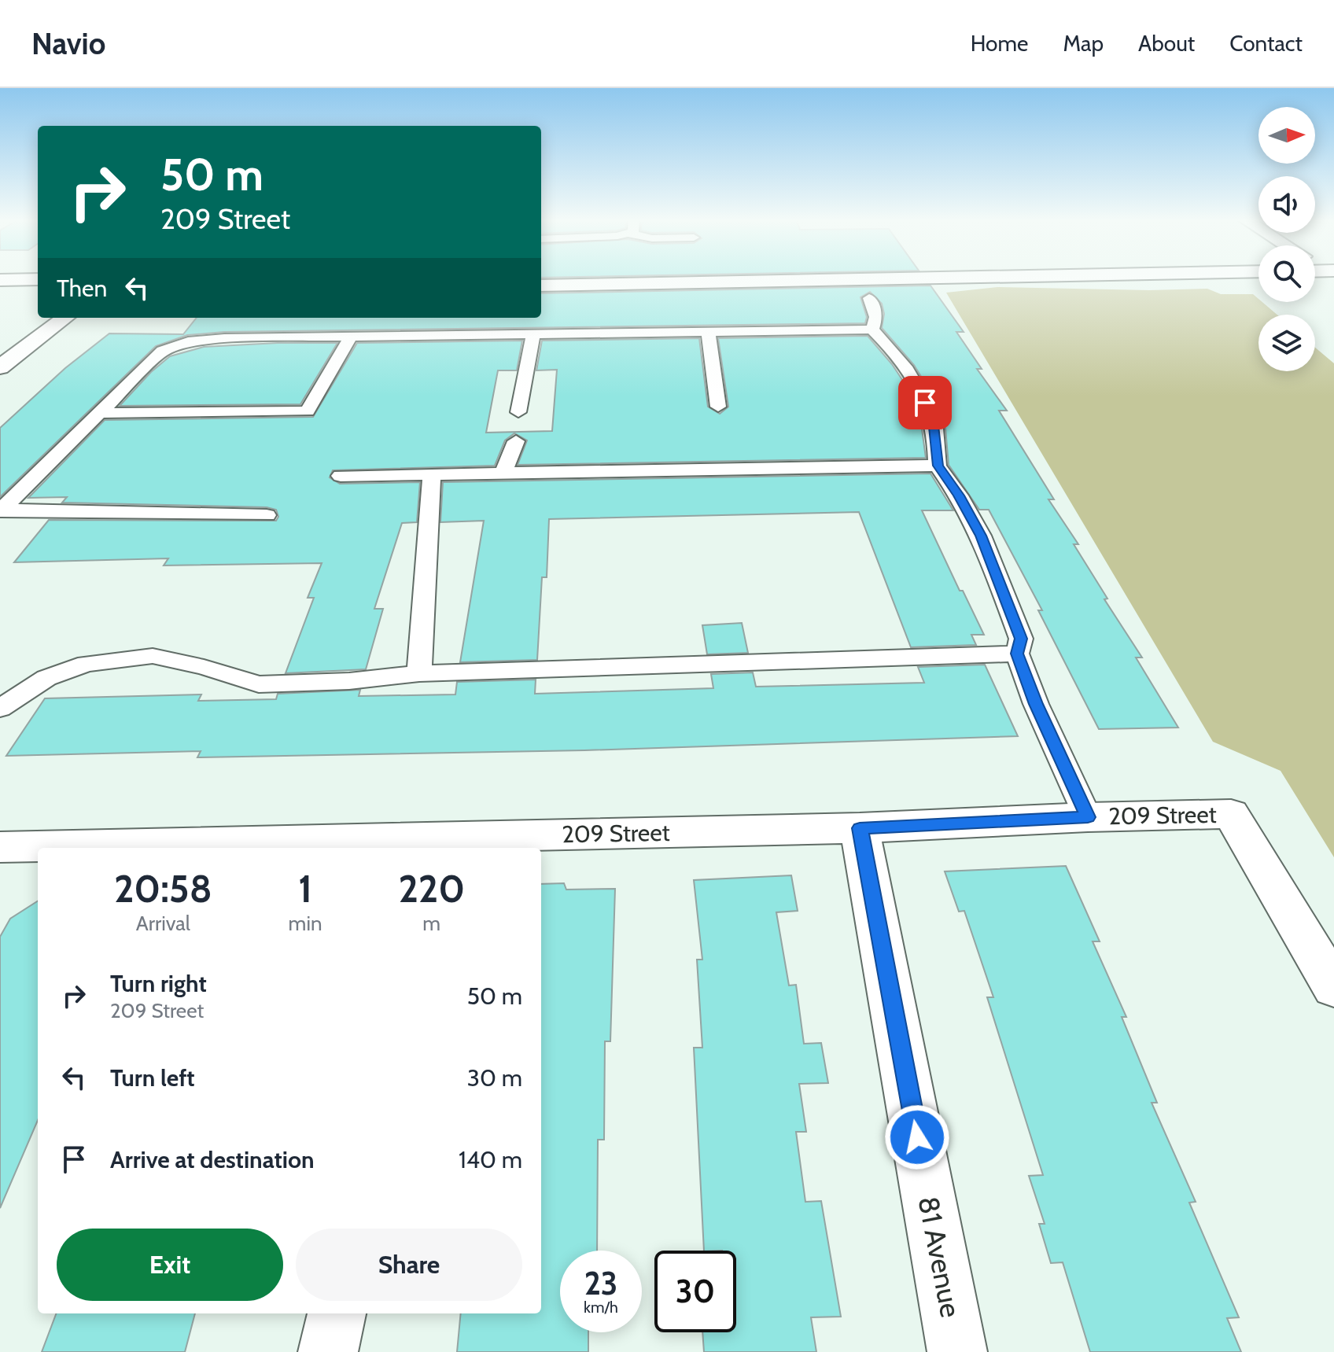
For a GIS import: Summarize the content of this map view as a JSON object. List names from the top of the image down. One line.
{"streets":{"main road":["209 Street","81 Avenue"]},"crossings":[["209 Street","81 Avenue"]],"north":"right","page":{"header":"Navio","nav":["Home","Map","About","Contact"],"turn":["50 m","209 Street"],"then":"Then","eta":["20:58","Arrival","1","min","220","m"],"list":[{"name":"Turn right","note":"209 Street","value":"50 m"},{"name":"Turn left","value":"30 m"},{"name":"Arrive at destination","value":"140 m"}],"buttons":["Exit","Share"],"speed":"23 km/h","limit":"30"}}
